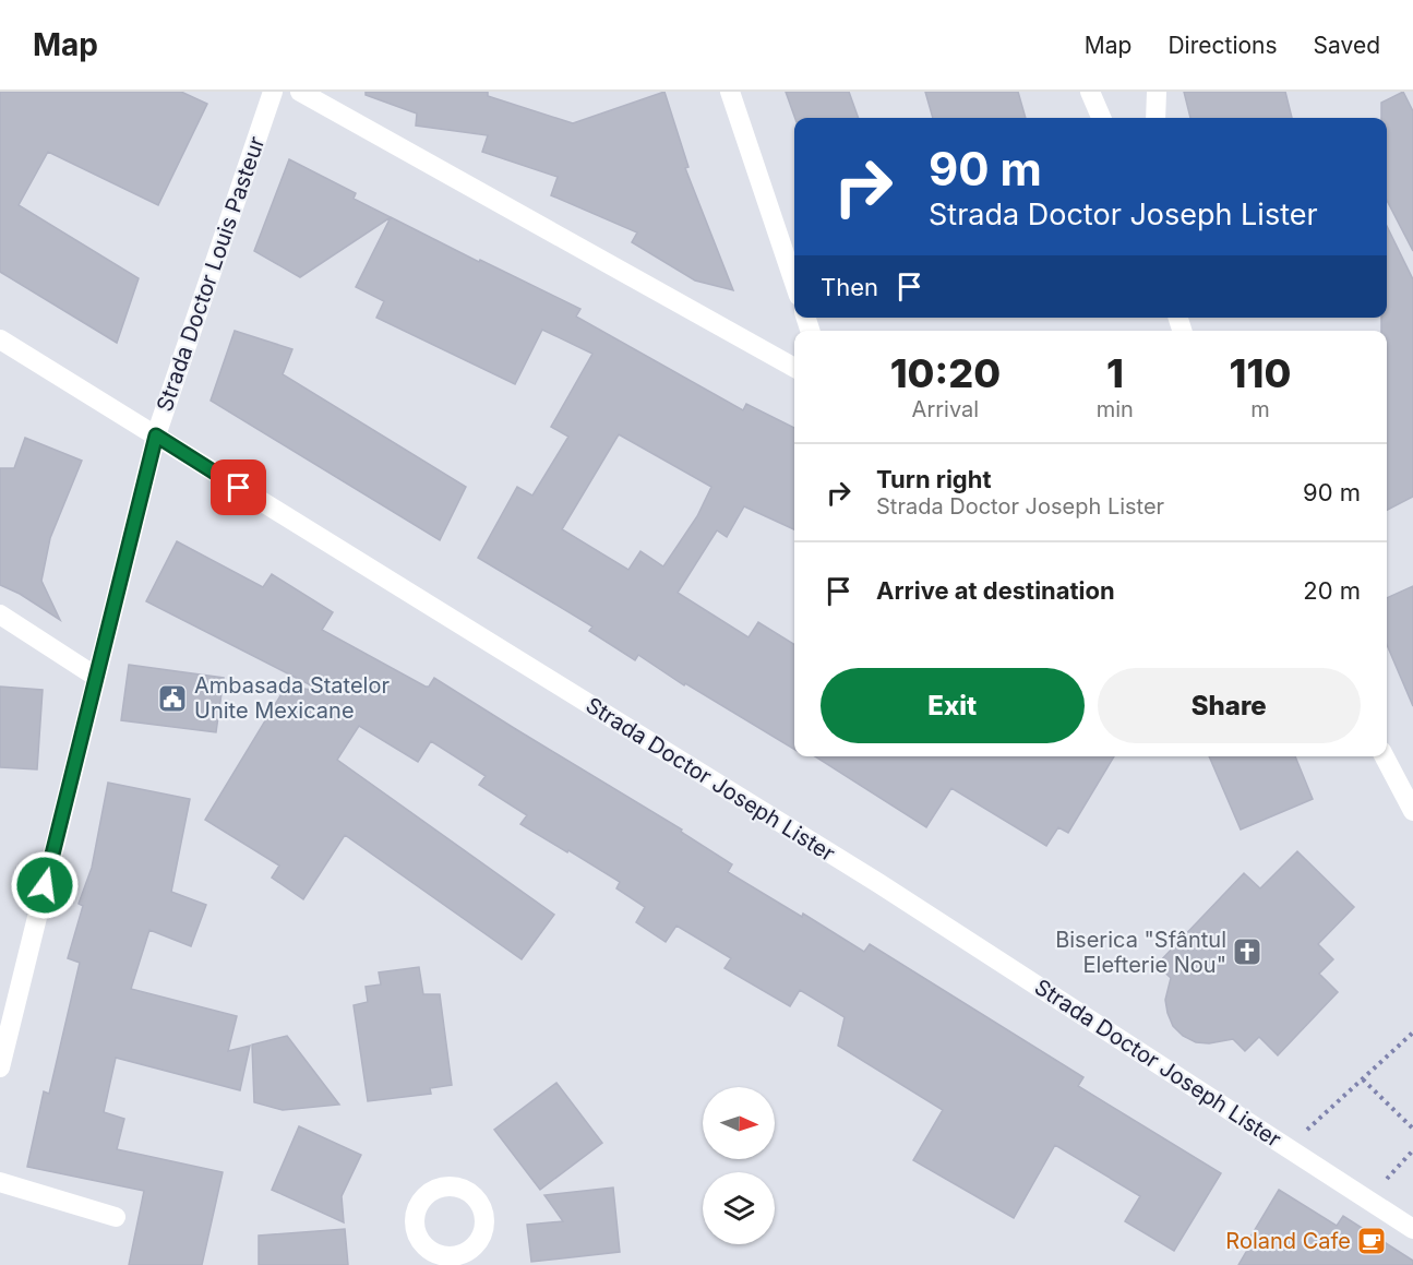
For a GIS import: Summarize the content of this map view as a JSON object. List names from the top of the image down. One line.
{"streets":{"street":["Strada Doctor Louis Pasteur","Strada Doctor Joseph Lister"]},"crossings":[["Strada Doctor Louis Pasteur","Strada Doctor Joseph Lister"]],"places":{"public building":["Ambasada Statelor Unite Mexicane"],"church":["Biserica \"Sfântul Elefterie Nou\""],"cafe":["Roland Cafe"]},"north":"right","page":{"header":"Map","nav":["Map","Directions","Saved"],"turn":["90 m","Strada Doctor Joseph Lister"],"then":"Then","eta":["10:20","Arrival","1","min","110","m"],"list":[{"name":"Turn right","note":"Strada Doctor Joseph Lister","value":"90 m"},{"name":"Arrive at destination","value":"20 m"}],"buttons":["Exit","Share"]}}
